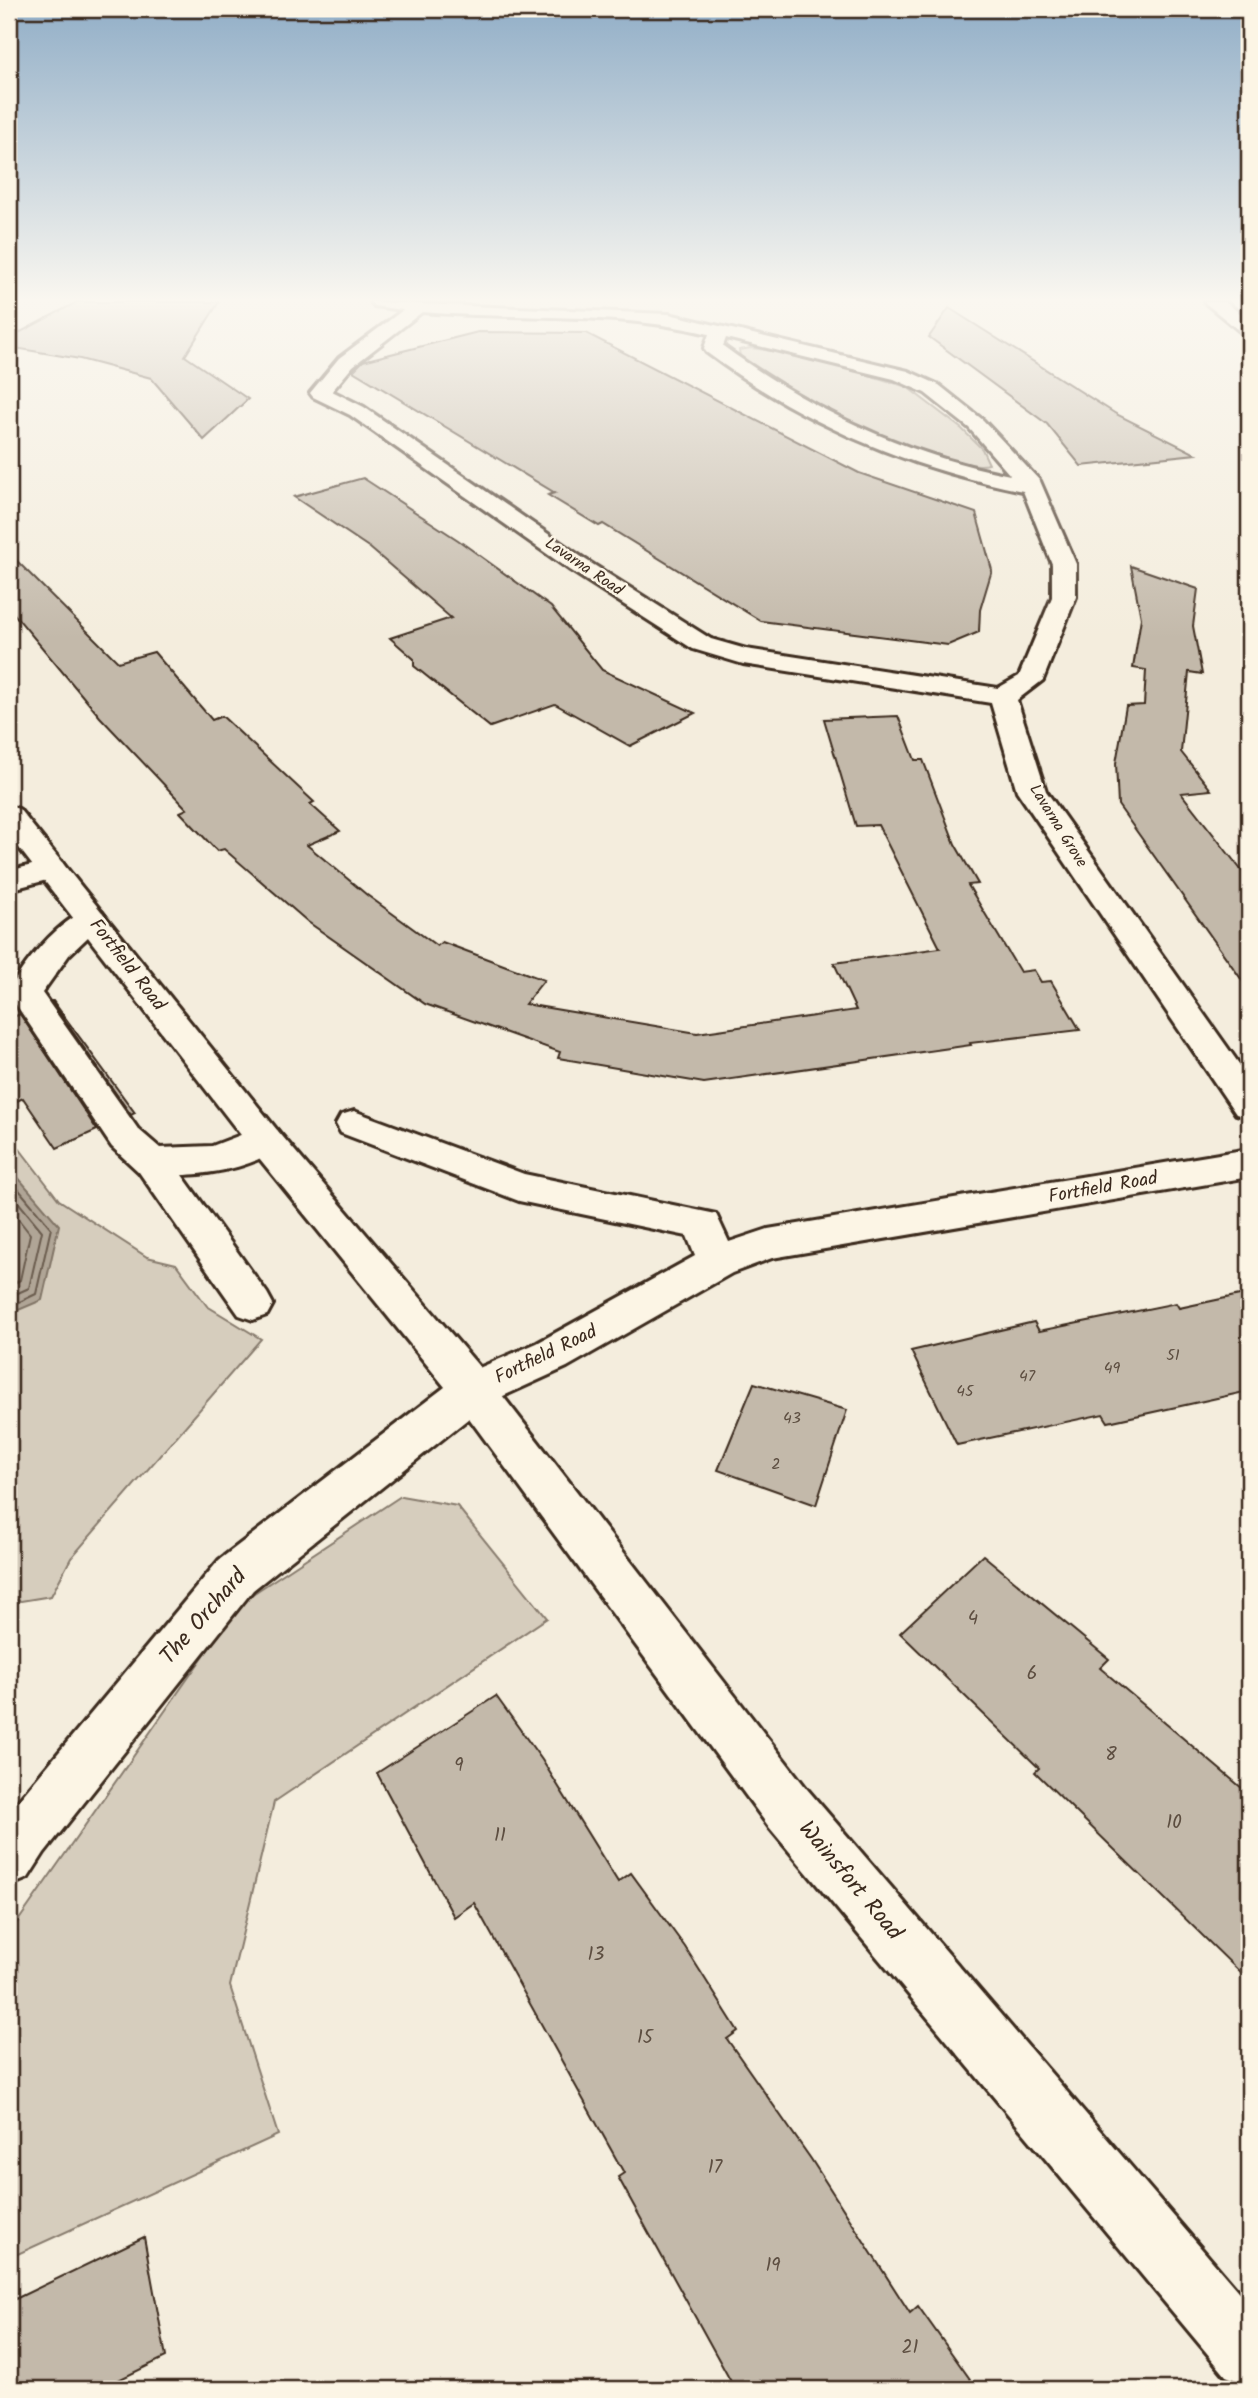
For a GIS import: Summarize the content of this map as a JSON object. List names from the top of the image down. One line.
{"streets":{"street":["Lavarna Road","Lavarna Grove","Fortfield Road","The Orchard","Wainsfort Road"]},"crossings":[["Lavarna Road","Lavarna Grove"],["Fortfield Road","The Orchard"],["Fortfield Road","Wainsfort Road"],["The Orchard","Wainsfort Road"]],"house_numbers":["51","49","47","45","43","2","4","6","8","9","10","11","13","15","17","19","21"]}
